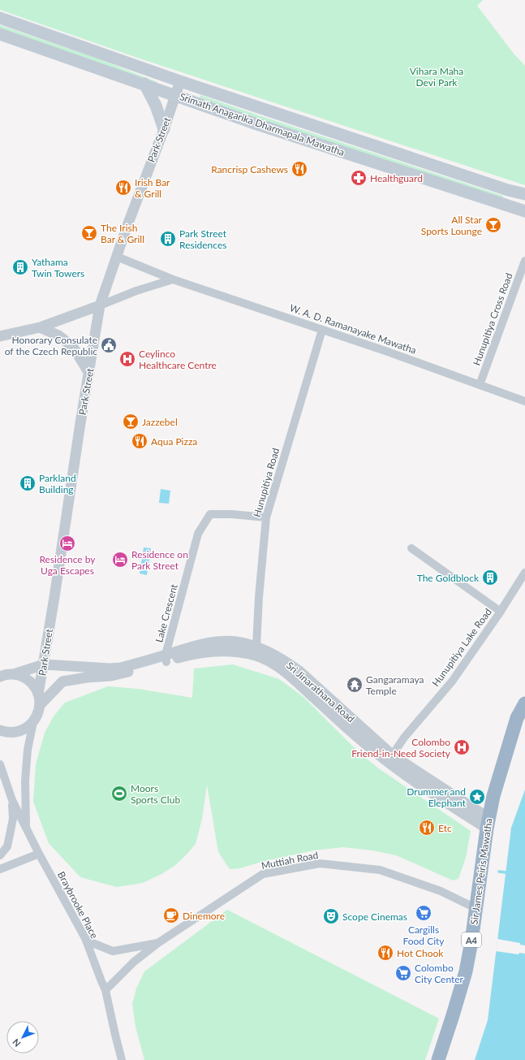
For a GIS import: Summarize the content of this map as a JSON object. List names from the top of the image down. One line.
{"streets":{"highway":["Sir James Peiris Mawatha","A4"],"main road":["Srimath Anagarika Dharmapala Mawatha"],"street":["Park Street","Hunupitiya Cross Road","W. A. D. Ramanayake Mawatha","Hunupitiya Road","Lake Crescent","Hunupitiya Lake Road","Sri Jinarathana Road","Muttiah Road","Braybrooke Place"]},"crossings":[["Srimath Anagarika Dharmapala Mawatha","Park Street"],["Park Street","W. A. D. Ramanayake Mawatha"],["Park Street","Sri Jinarathana Road"],["Hunupitiya Cross Road","W. A. D. Ramanayake Mawatha"],["W. A. D. Ramanayake Mawatha","Hunupitiya Road"],["Hunupitiya Road","Lake Crescent"],["Hunupitiya Road","Sri Jinarathana Road"],["Lake Crescent","Sri Jinarathana Road"],["Hunupitiya Lake Road","Sri Jinarathana Road"],["Sri Jinarathana Road","Sir James Peiris Mawatha"],["Muttiah Road","Sir James Peiris Mawatha"],["Muttiah Road","Braybrooke Place"]],"parks":["Vihara Maha Devi Park"],"places":{"restaurant":["Rancrisp Cashews","Irish Bar & Grill","Aqua Pizza","Etc","Hot Chook"],"pharmacy":["Healthguard"],"bar":["All Star Sports Lounge","The Irish Bar & Grill","Jazzebel"],"building":["Park Street Residences","Yathama Twin Towers","Parkland Building","The Goldblock"],"public building":["Honorary Consulate of the Czech Republic"],"hospital":["Ceylinco Healthcare Centre","Colombo Friend-in-Need Society"],"hotel":["Residence by Uga Escapes","Residence on Park Street"],"temple":["Gangaramaya Temple"],"sports":["Moors Sports Club"],"place":["Drummer and Elephant"],"supermarket":["Cargills Food City","Colombo City Center"],"cafe":["Dinemore"],"theatre":["Scope Cinemas"]},"north":"bottom left"}
